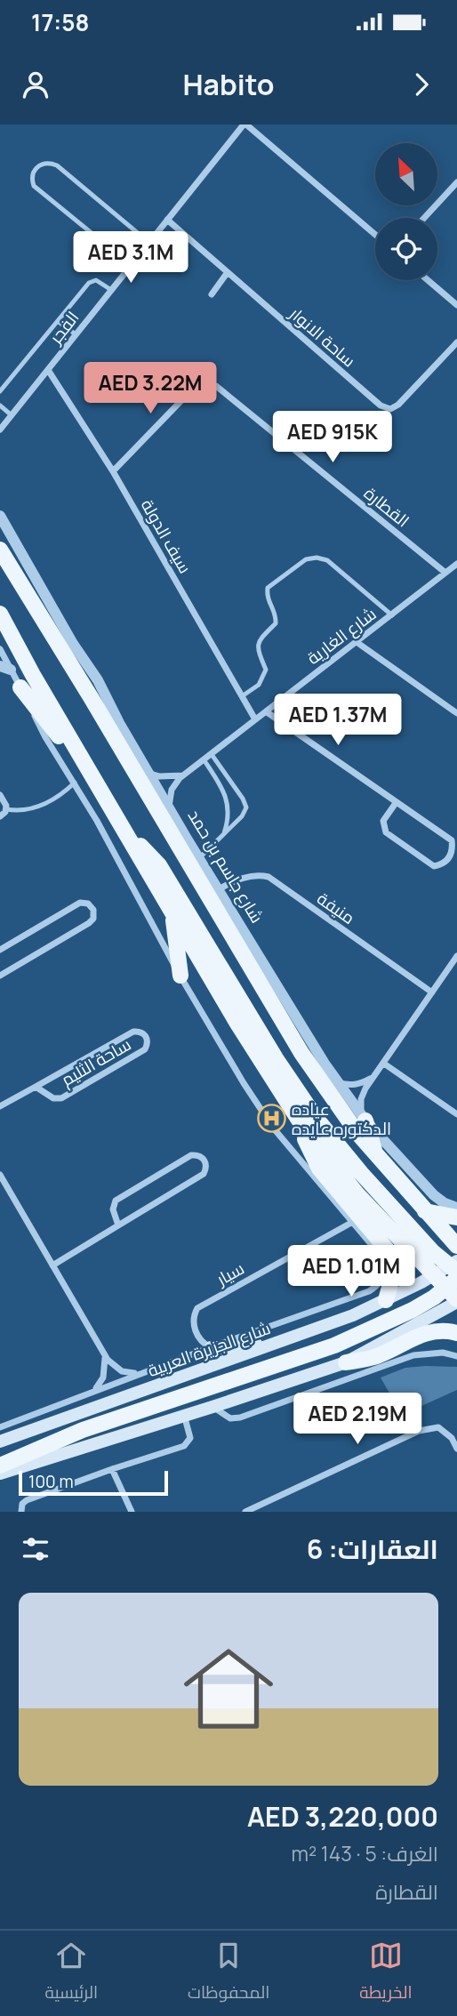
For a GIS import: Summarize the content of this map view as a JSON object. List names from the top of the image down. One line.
{"streets":{"main road":["شارع جاسم بن حمد","شارع الجزيرة العربية"],"street":["الفجر","ساحة الانوار","القطارة","سيف الدولة","شارع الغارية","منيفة","ساحة الثليم","سيار"]},"crossings":[["الفجر","ساحة الانوار"],["الفجر","سيف الدولة"],["القطارة","سيف الدولة"],["القطارة","شارع الغارية"],["سيف الدولة","شارع الغارية"],["شارع الغارية","شارع جاسم بن حمد"],["شارع جاسم بن حمد","منيفة"],["سيار","شارع الجزيرة العربية"]],"places":{"hospital":["عياده الدكتوره عايده"]},"scale_bar":"100 m","north":"top left","page":{"status":"17:58","header":"Habito","price":["AED 3.1M","AED 3.22M","AED 915K","AED 1.37M","AED 1.01M","AED 2.19M"],"scale":"100 m","heading":"العقارات: 6","list":[{"name":"AED 3,220,000","note":"الغرف: 5 · 143 m² · القطارة"}],"tabs":["الخريطة","المحفوظات","الرئيسية"]}}
